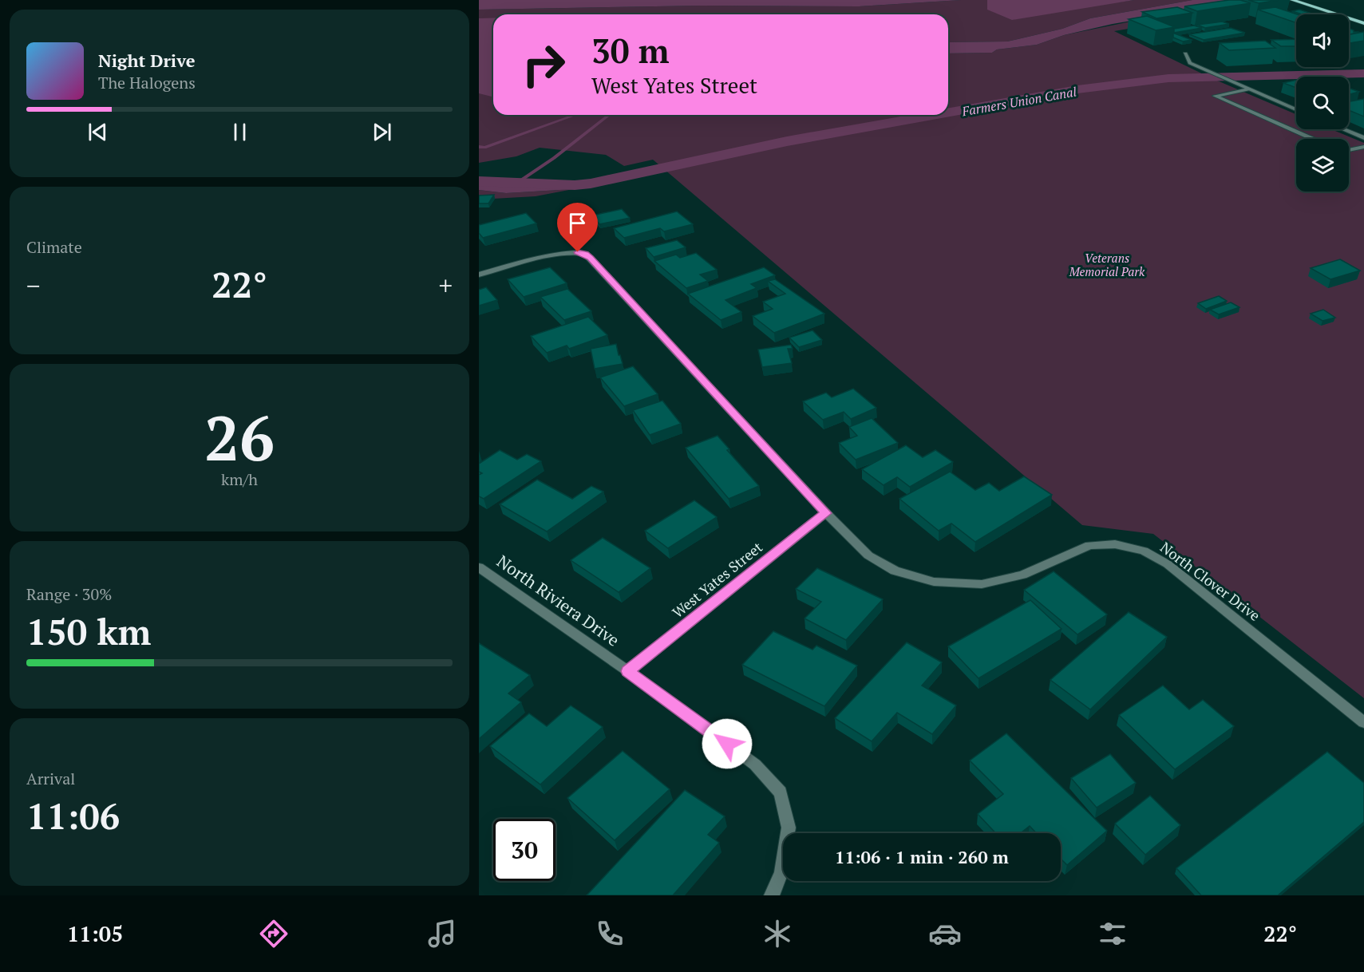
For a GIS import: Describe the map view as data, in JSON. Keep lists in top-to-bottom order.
{
  "streets": {
    "street": ["West Yates Street", "North Clover Drive", "North Riviera Drive"]
  },
  "crossings": [
    ["West Yates Street", "North Clover Drive"],
    ["West Yates Street", "North Riviera Drive"]
  ],
  "water": ["Farmers Union Canal"],
  "parks": ["Veterans Memorial Park"],
  "page": {
    "turn": ["30 m", "West Yates Street"],
    "song": ["Night Drive", "The Halogens"],
    "tile": [
      "Climate",
      ["26", "km/h"],
      ["Range · 30%", "150 km"],
      ["Arrival", "11:06"]
    ],
    "heat": ["−", "22°", "+"],
    "limit": "30",
    "trip": "11:06 · 1 min · 260 m",
    "tabs": ["11:05", "22°"]
  }
}
